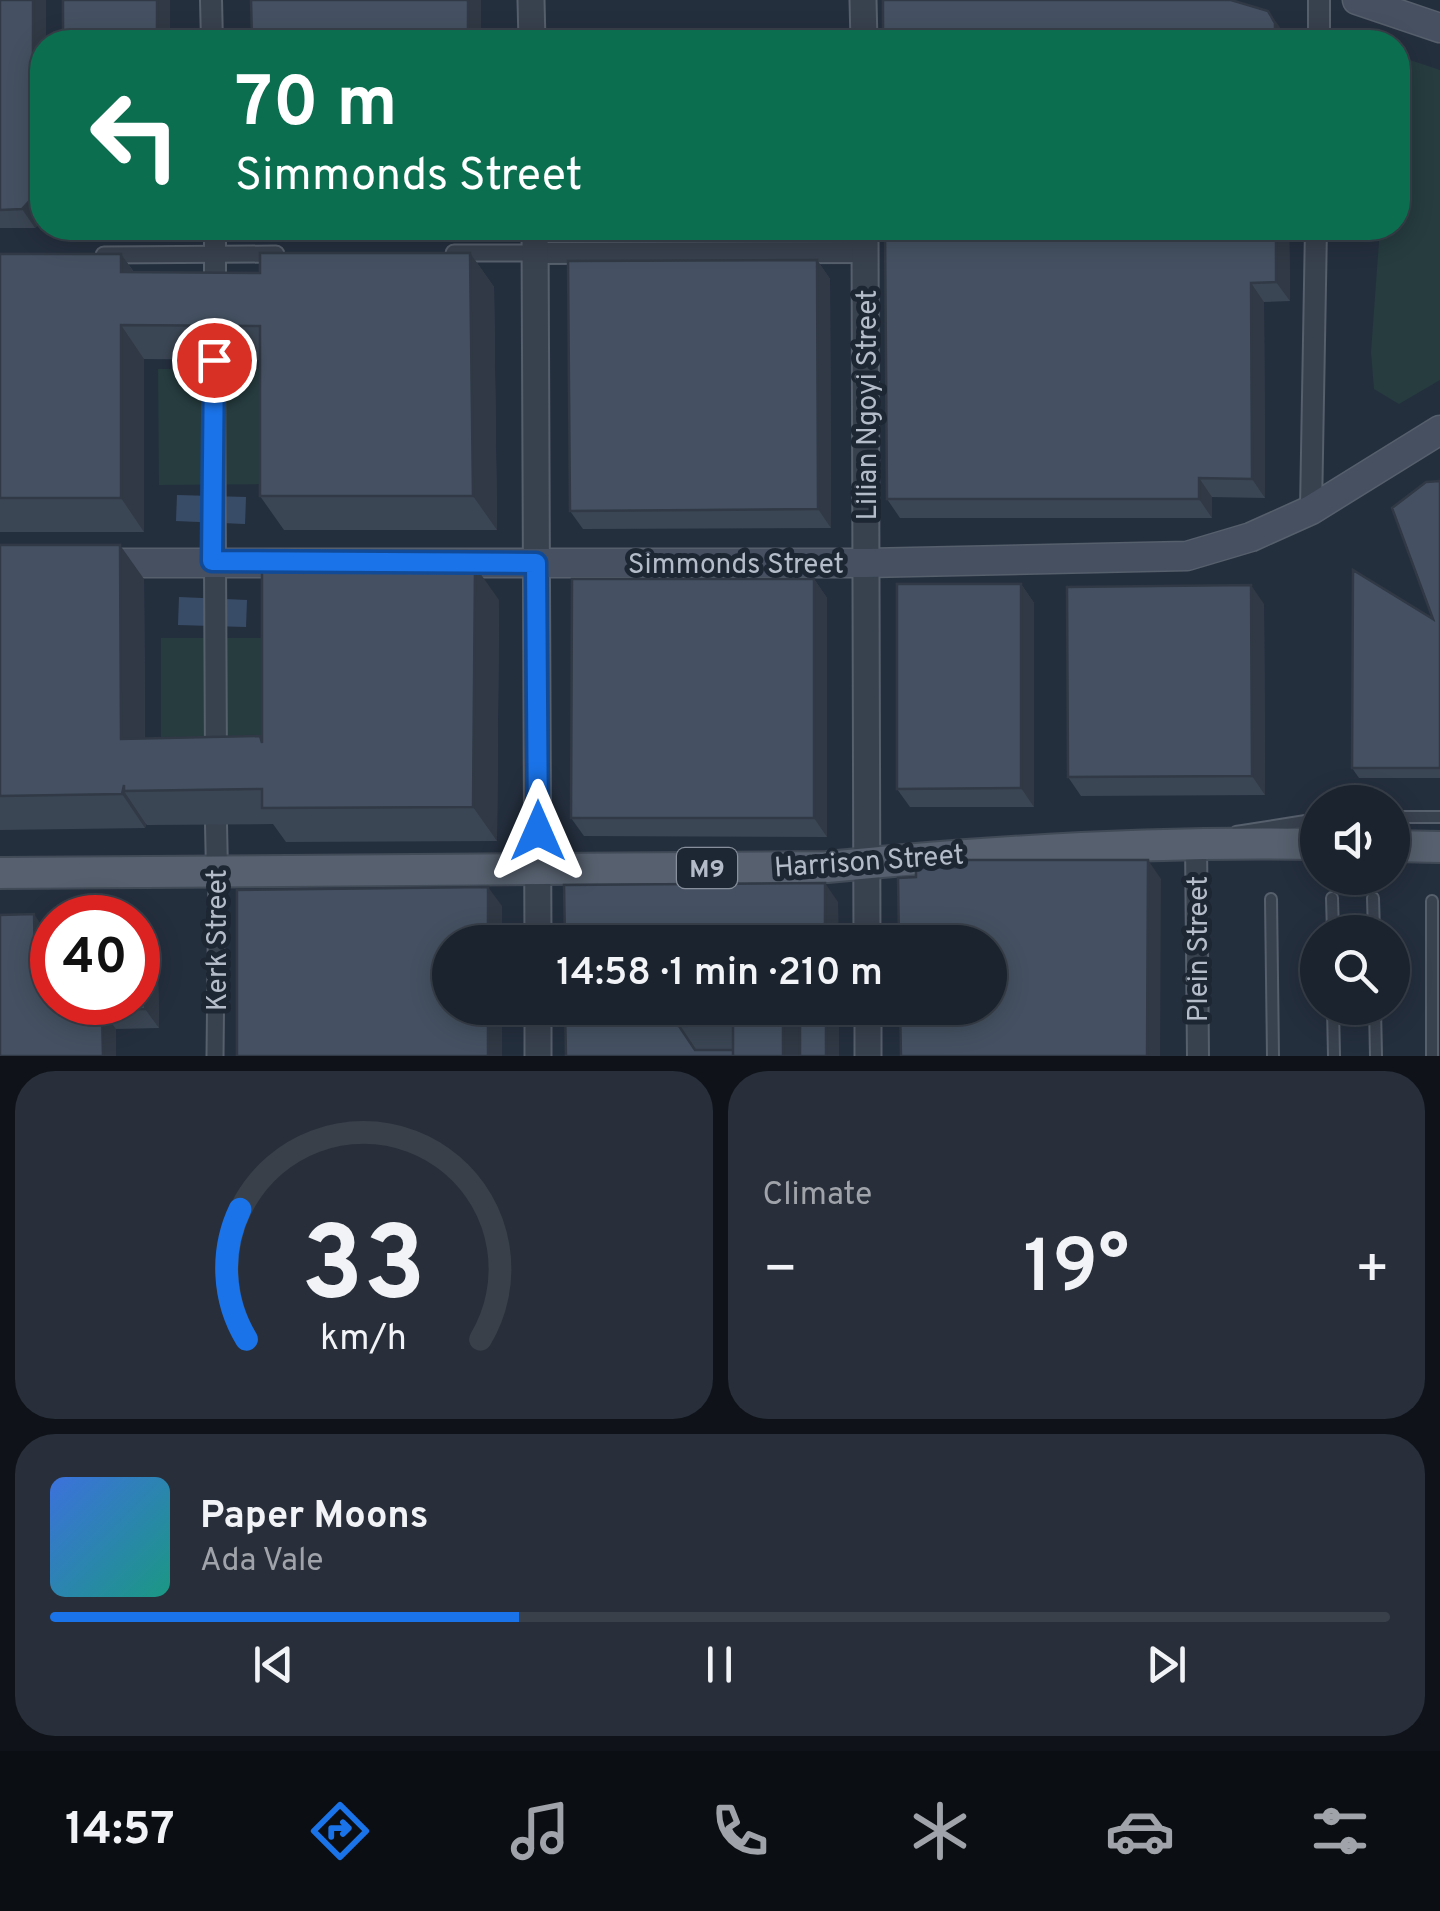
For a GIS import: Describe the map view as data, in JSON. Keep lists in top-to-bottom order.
{
  "streets": {
    "main road": ["Simmonds Street", "Harrison Street", "M9"],
    "street": ["Lilian Ngoyi Street", "Kerk Street", "Plein Street"]
  },
  "crossings": [
    ["Lilian Ngoyi Street", "Simmonds Street"],
    ["Lilian Ngoyi Street", "Harrison Street"],
    ["Harrison Street", "Kerk Street"],
    ["Harrison Street", "Plein Street"]
  ],
  "page": {
    "turn": ["70 m", "Simmonds Street"],
    "limit": "40",
    "trip": "14:58 · 1 min · 210 m",
    "tile": "Climate",
    "heat": ["−", "19°", "+"],
    "song": ["Paper Moons", "Ada Vale"],
    "tabs": "14:57",
    "gauge": ["33", "km/h"]
  }
}
